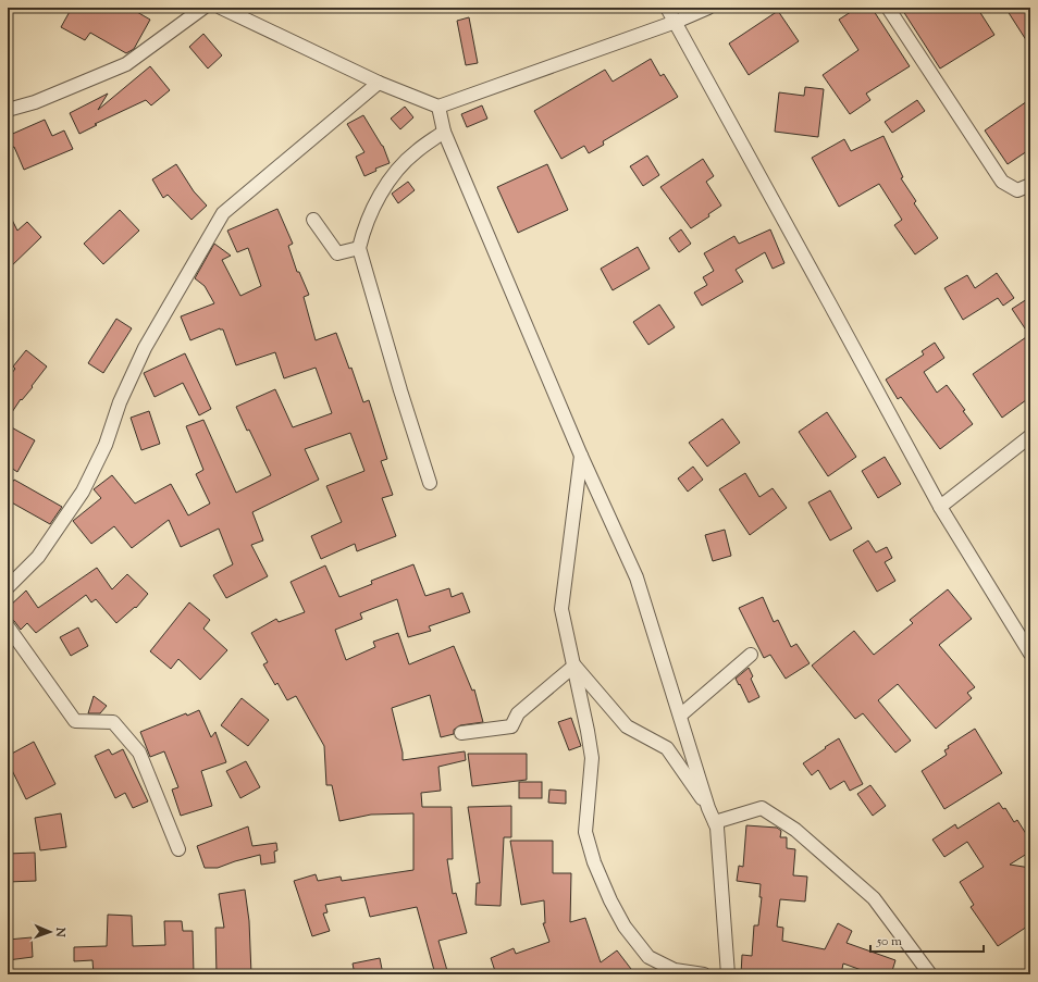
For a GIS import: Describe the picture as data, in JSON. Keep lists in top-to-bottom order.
{
  "scale_bar": "50 m",
  "north": "right"
}
